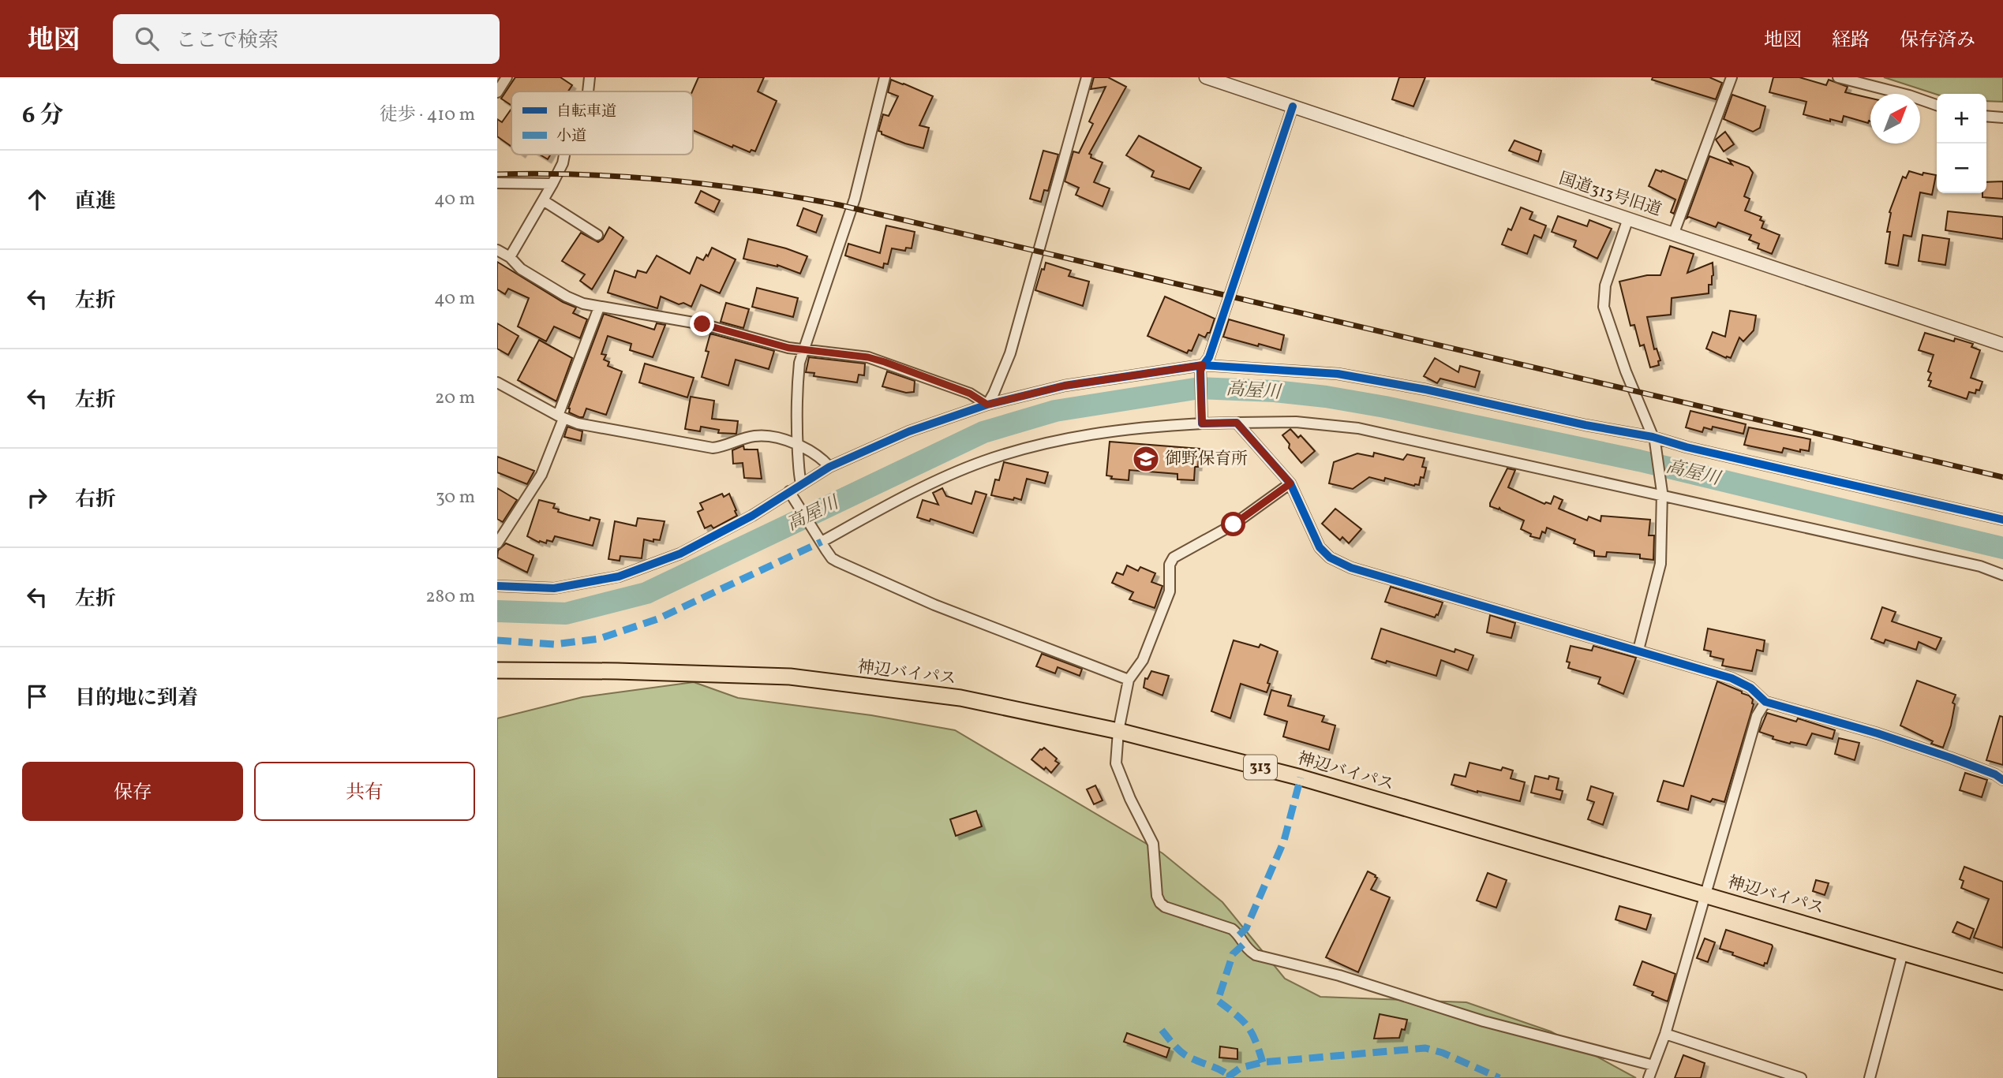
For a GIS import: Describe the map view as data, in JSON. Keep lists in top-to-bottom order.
{
  "streets": {
    "highway": ["神辺バイパス", "313"],
    "street": ["国道313号旧道"]
  },
  "water": ["高屋川"],
  "places": {
    "school or university": ["御野保育所"]
  },
  "legend": ["自転車道", "小道"],
  "north": "top right",
  "page": {
    "header": "地図",
    "search": "ここで検索",
    "nav": ["地図", "経路", "保存済み"],
    "heading": ["6 分", "徒歩 · 410 m"],
    "map_buttons": ["+", "−"],
    "list": [
      ["直進", "40 m"],
      ["左折", "40 m"],
      ["左折", "20 m"],
      ["右折", "30 m"],
      ["左折", "280 m"],
      "目的地に到着"
    ],
    "buttons": ["保存", "共有"]
  }
}
